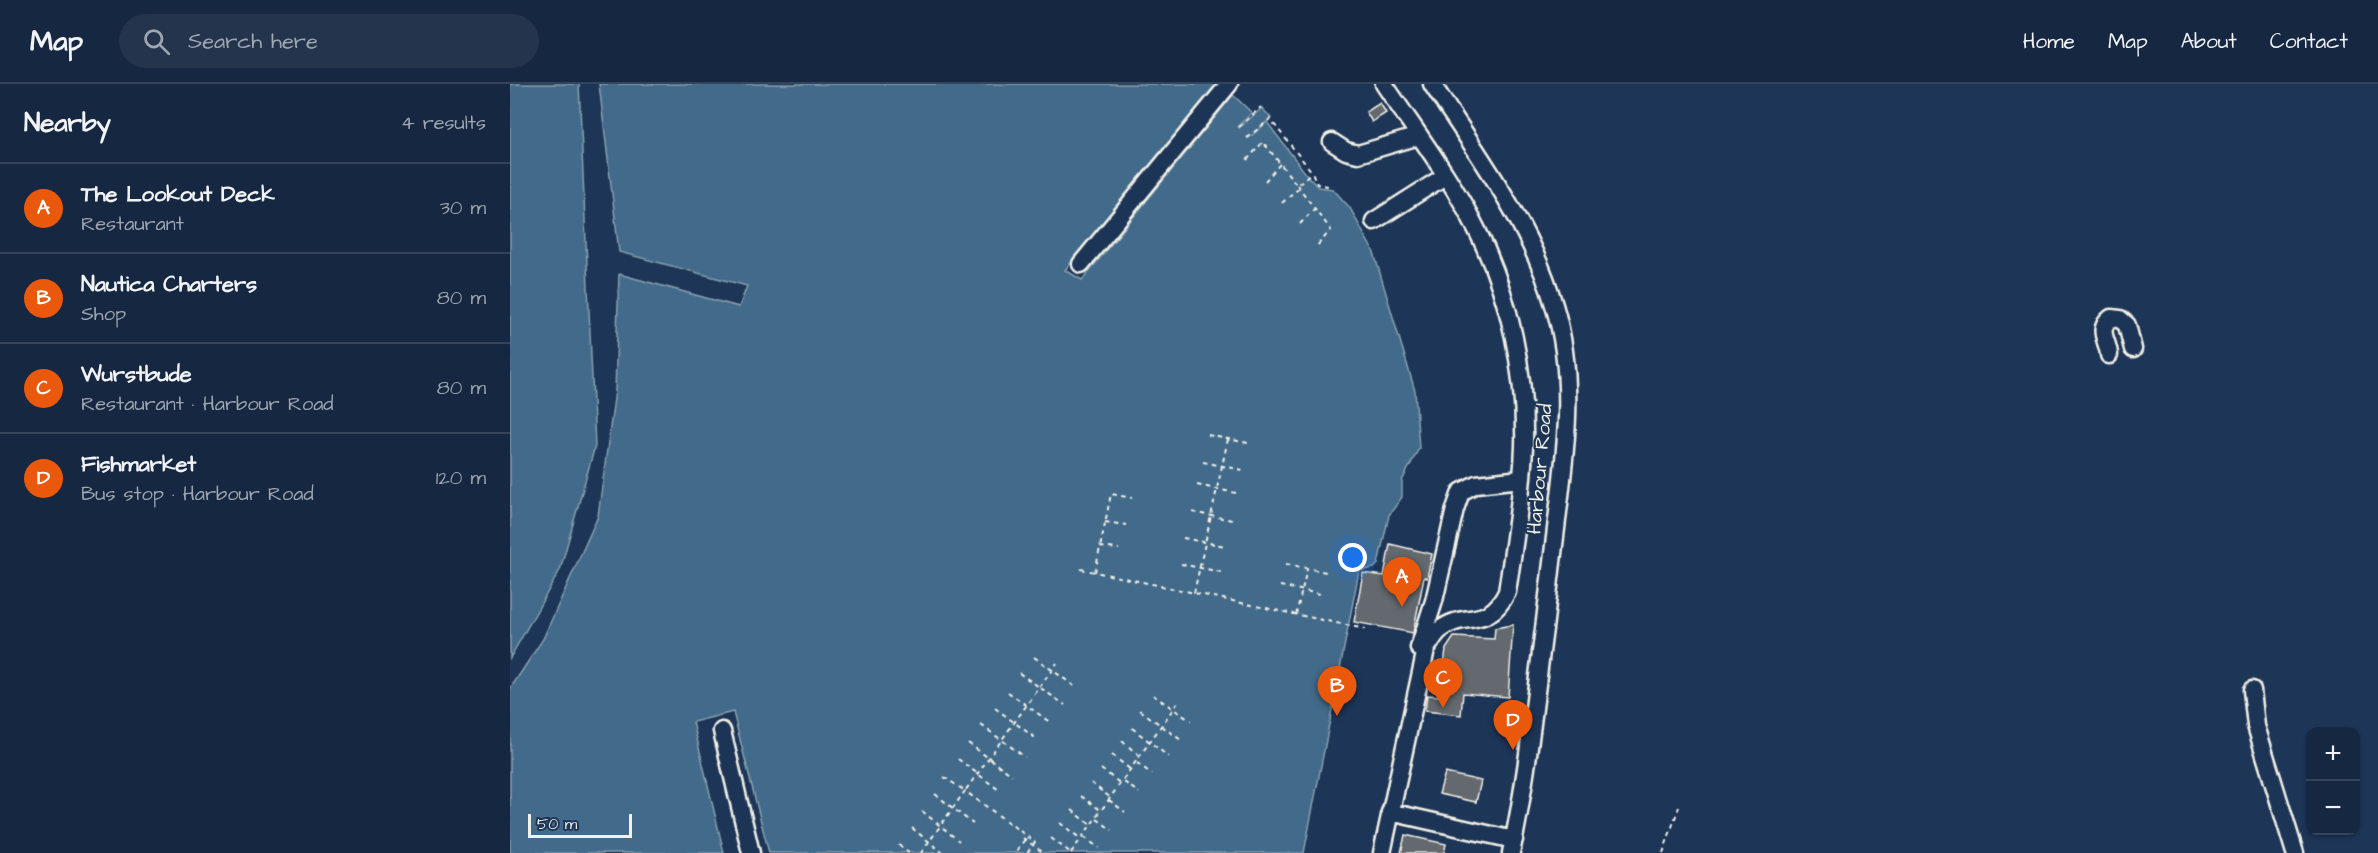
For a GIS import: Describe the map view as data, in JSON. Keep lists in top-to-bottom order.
{
  "streets": {
    "street": ["Harbour Road"]
  },
  "scale_bar": "50 m",
  "page": {
    "header": "Map",
    "search": "Search here",
    "nav": [
      "Home",
      "Map",
      "About",
      "Contact"
    ],
    "heading": ["Nearby", "4 results"],
    "list": [
      {
        "mark": "A",
        "name": "The Lookout Deck",
        "note": "Restaurant",
        "value": "30 m"
      },
      {
        "mark": "B",
        "name": "Nautica Charters",
        "note": "Shop",
        "value": "80 m"
      },
      {
        "mark": "C",
        "name": "Wurstbude",
        "note": "Restaurant · Harbour Road",
        "value": "80 m"
      },
      {
        "mark": "D",
        "name": "Fishmarket",
        "note": "Bus stop · Harbour Road",
        "value": "120 m"
      }
    ],
    "pins": [
      "A",
      "C",
      "B",
      "D"
    ],
    "map_buttons": ["+", "−"],
    "scale": "50 m"
  }
}
